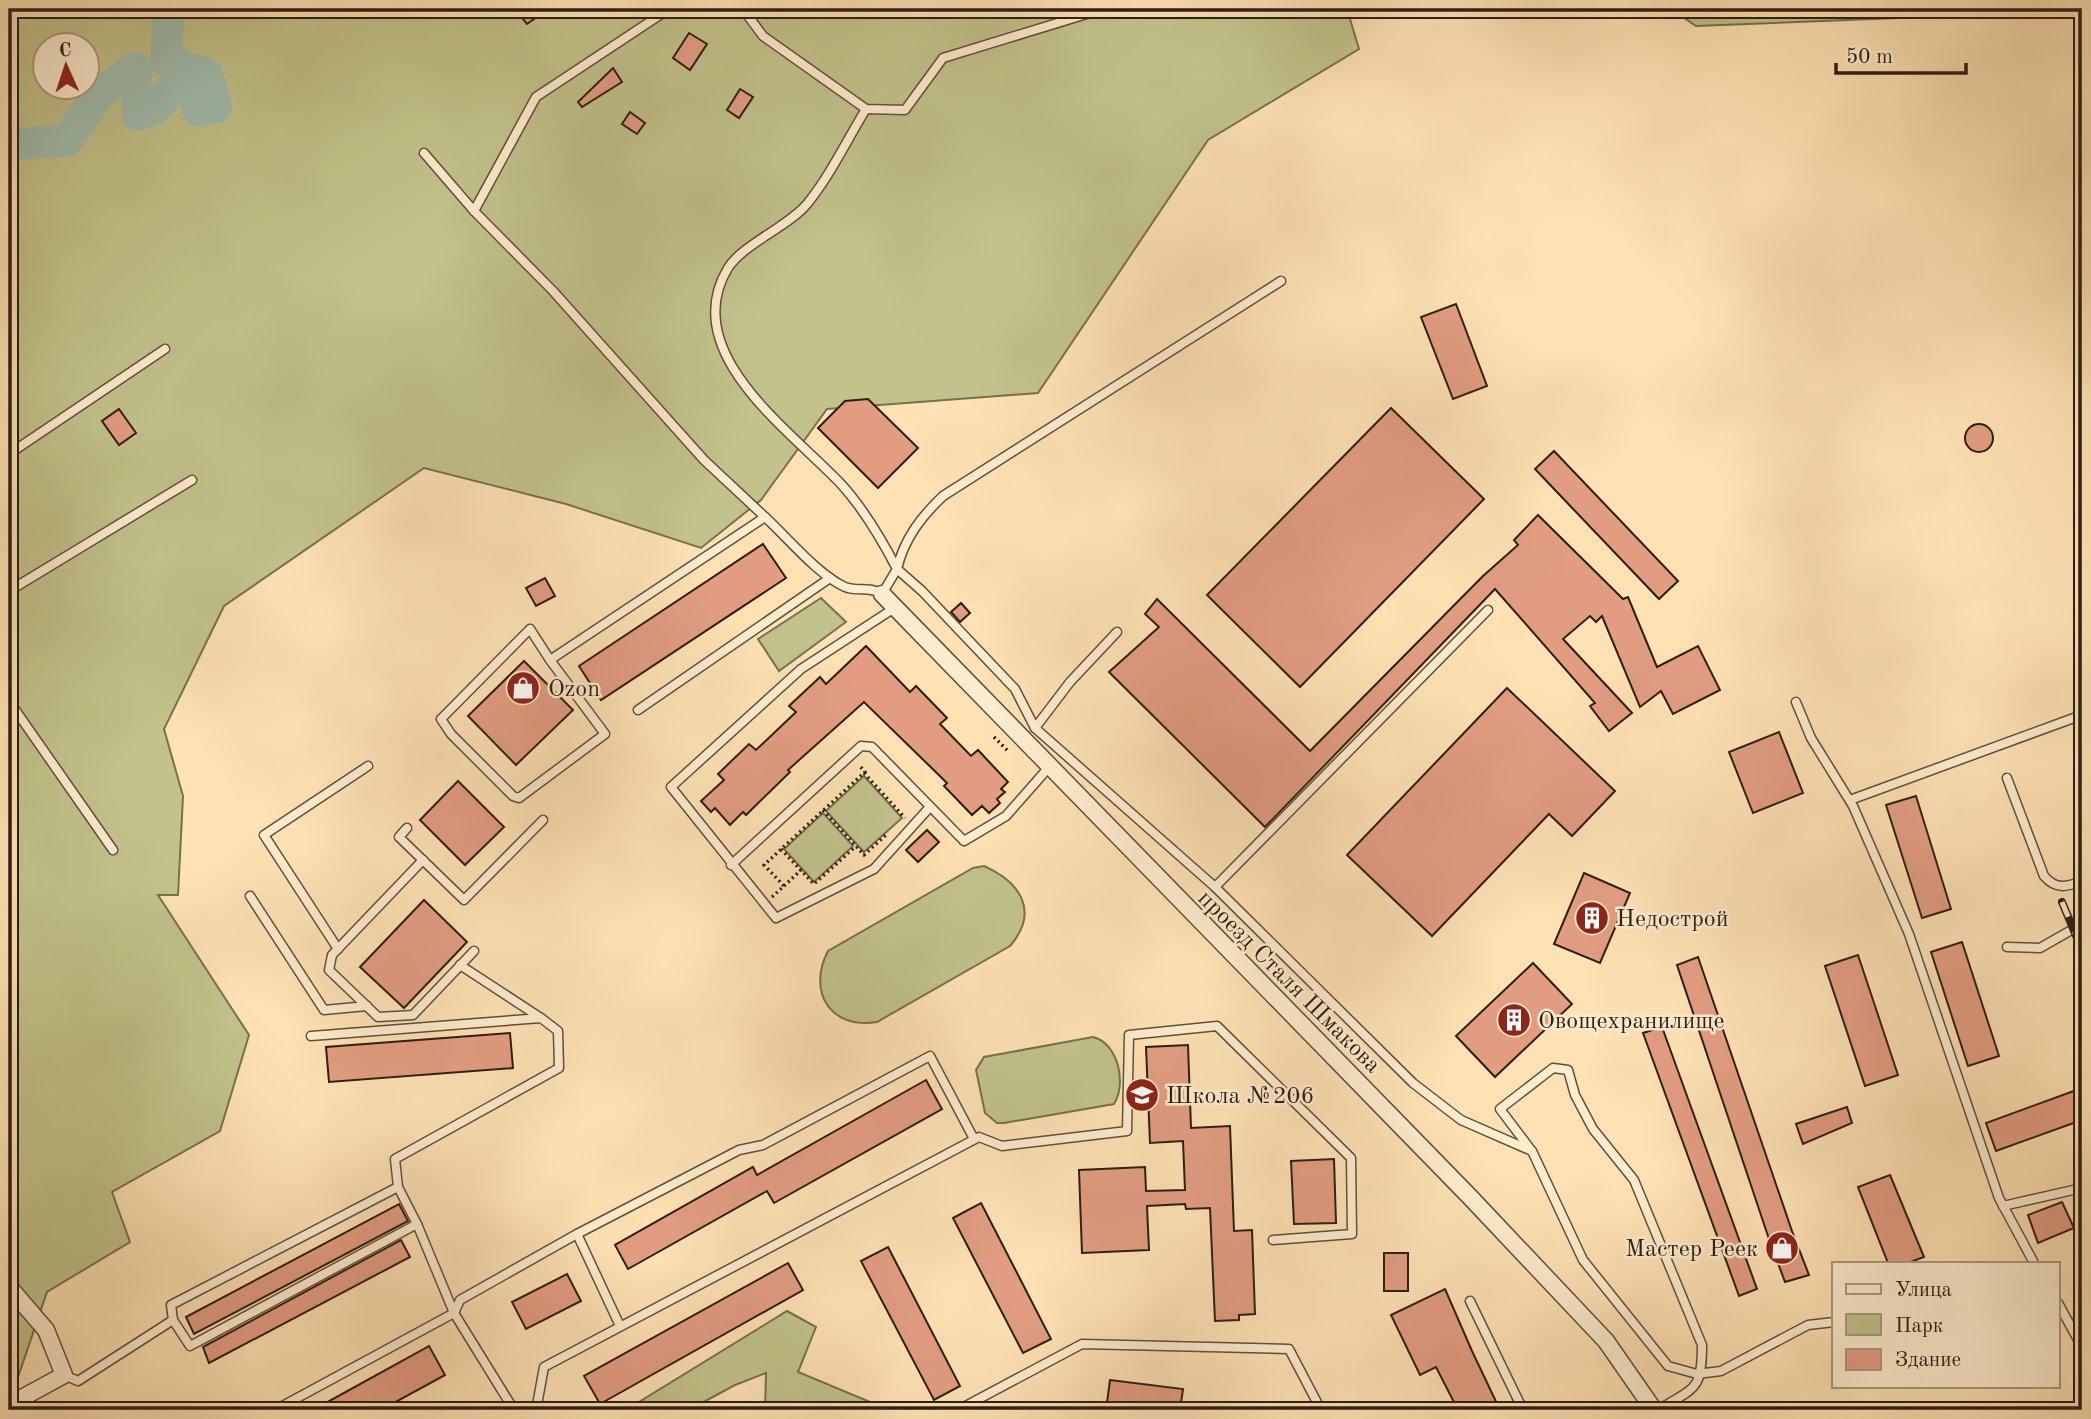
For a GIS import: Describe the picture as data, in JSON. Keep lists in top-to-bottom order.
{
  "streets": {
    "street": ["проезд Сталя Шмакова"]
  },
  "places": {
    "shop": ["Ozon", "Мастер Реек"],
    "building": ["Недострой", "Овощехранилище"],
    "school or university": ["Школа №206"]
  },
  "legend": ["Улица", "Парк", "Здание"],
  "scale_bar": "50 m",
  "north": "top"
}
